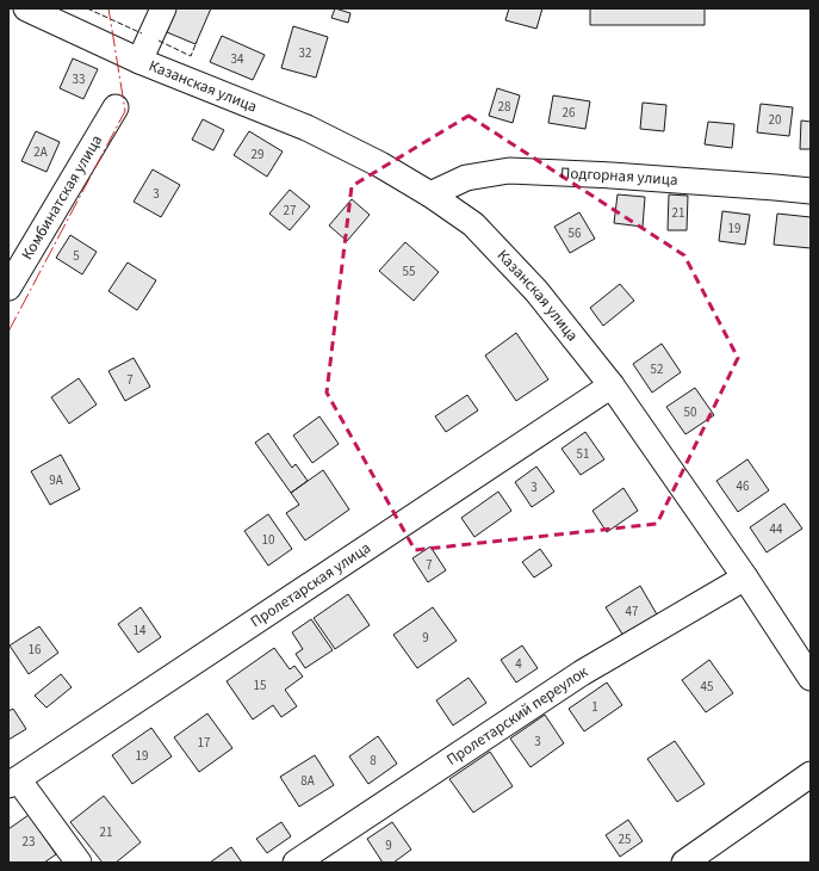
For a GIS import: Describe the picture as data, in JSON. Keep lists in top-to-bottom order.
{
  "streets": {
    "street": [
      "Казанская улица",
      "Подгорная улица",
      "Комбинатская улица",
      "Пролетарская улица",
      "Пролетарский переулок"
    ]
  },
  "crossings": [
    ["Казанская улица", "Подгорная улица"],
    ["Казанская улица", "Пролетарская улица"],
    ["Казанская улица", "Пролетарский переулок"]
  ],
  "house_numbers": [
    "32",
    "34",
    "33",
    "28",
    "26",
    "20",
    "2А",
    "29",
    "3",
    "27",
    "21",
    "19",
    "56",
    "5",
    "55",
    "52",
    "7",
    "50",
    "51",
    "9А",
    "46",
    "3",
    "44",
    "10",
    "7",
    "47",
    "14",
    "9",
    "16",
    "4",
    "15",
    "45",
    "1",
    "3",
    "17",
    "19",
    "8",
    "8А",
    "21",
    "25",
    "23",
    "9"
  ]
}
